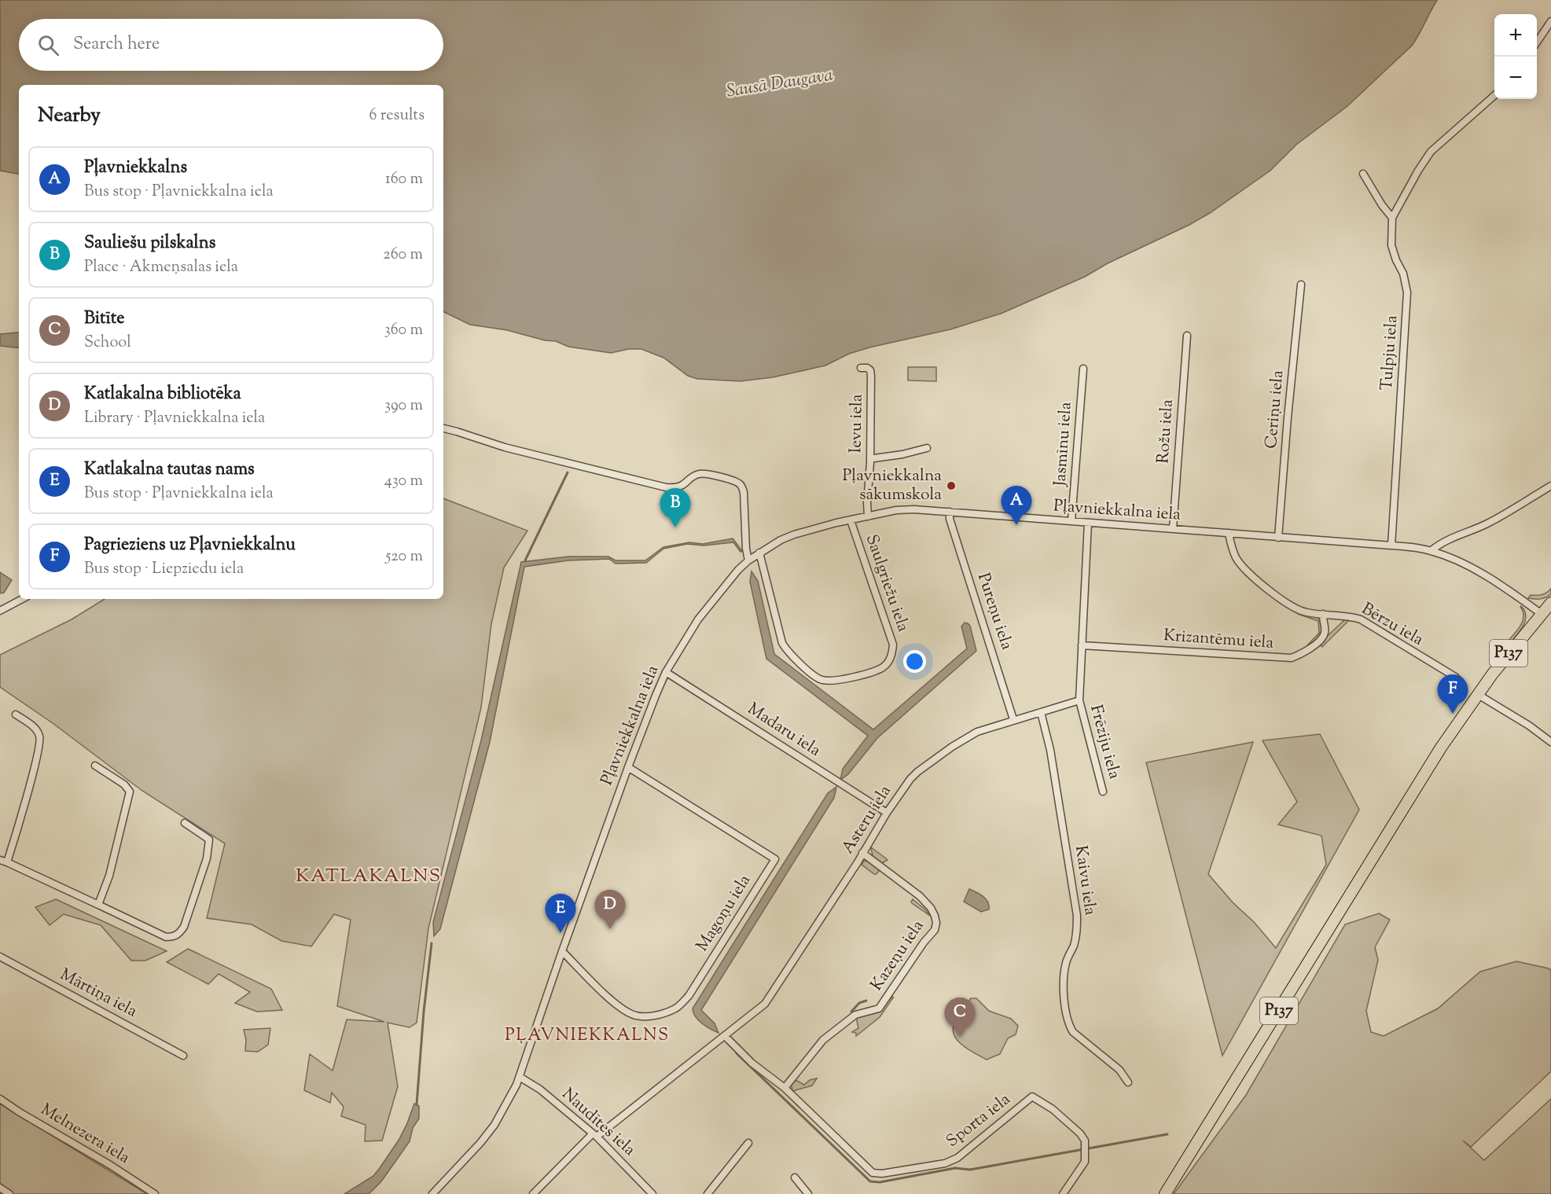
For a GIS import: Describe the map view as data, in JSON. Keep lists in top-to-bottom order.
{
  "streets": {
    "main road": ["P137"],
    "street": [
      "Tulpju iela",
      "Ceriņu iela",
      "Ievu iela",
      "Rožu iela",
      "Jasmīnu iela",
      "Pļavniekkalna iela",
      "Saulgriežu iela",
      "Pureņu iela",
      "Bērzu iela",
      "Krizantēmu iela",
      "Madaru iela",
      "Frēziju iela",
      "Asteru iela",
      "Kaivu iela",
      "Magoņu iela",
      "Kazeņu iela",
      "Mārtiņa iela",
      "Sporta iela",
      "Naudītes iela",
      "Melnezera iela"
    ]
  },
  "crossings": [
    ["Tulpju iela", "Pļavniekkalna iela"],
    ["Ceriņu iela", "Pļavniekkalna iela"],
    ["Ievu iela", "Pļavniekkalna iela"],
    ["Rožu iela", "Pļavniekkalna iela"],
    ["Jasmīnu iela", "Pļavniekkalna iela"],
    ["Pļavniekkalna iela", "Saulgriežu iela"],
    ["Pļavniekkalna iela", "Pureņu iela"],
    ["Pļavniekkalna iela", "Bērzu iela"],
    ["Pļavniekkalna iela", "P137"],
    ["Pļavniekkalna iela", "Madaru iela"],
    ["Pļavniekkalna iela", "Magoņu iela"],
    ["Pļavniekkalna iela", "Naudītes iela"],
    ["Pureņu iela", "Asteru iela"],
    ["Bērzu iela", "Krizantēmu iela"],
    ["Madaru iela", "Asteru iela"],
    ["Frēziju iela", "Asteru iela"],
    ["Asteru iela", "Kaivu iela"],
    ["Asteru iela", "Kazeņu iela"],
    ["Asteru iela", "Sporta iela"],
    ["Asteru iela", "Naudītes iela"],
    ["Kazeņu iela", "Sporta iela"]
  ],
  "districts": ["KATLAKALNS", "PĻAVNIEKKALNS"],
  "water": ["Sausā Daugava"],
  "places": ["Pļavniekkalna sākumskola"],
  "page": {
    "map_buttons": ["+", "−"],
    "search": "Search here",
    "heading": ["Nearby", "6 results"],
    "list": [
      {
        "mark": "A",
        "name": "Pļavniekkalns",
        "note": "Bus stop · Pļavniekkalna iela",
        "value": "160 m"
      },
      {
        "mark": "B",
        "name": "Sauliešu pilskalns",
        "note": "Place · Akmeņsalas iela",
        "value": "260 m"
      },
      {
        "mark": "C",
        "name": "Bitīte",
        "note": "School",
        "value": "360 m"
      },
      {
        "mark": "D",
        "name": "Katlakalna bibliotēka",
        "note": "Library · Pļavniekkalna iela",
        "value": "390 m"
      },
      {
        "mark": "E",
        "name": "Katlakalna tautas nams",
        "note": "Bus stop · Pļavniekkalna iela",
        "value": "430 m"
      },
      {
        "mark": "F",
        "name": "Pagrieziens uz Pļavniekkalnu",
        "note": "Bus stop · Liepziedu iela",
        "value": "520 m"
      }
    ],
    "pins": [
      "A",
      "B",
      "F",
      "D",
      "E",
      "C"
    ]
  }
}
